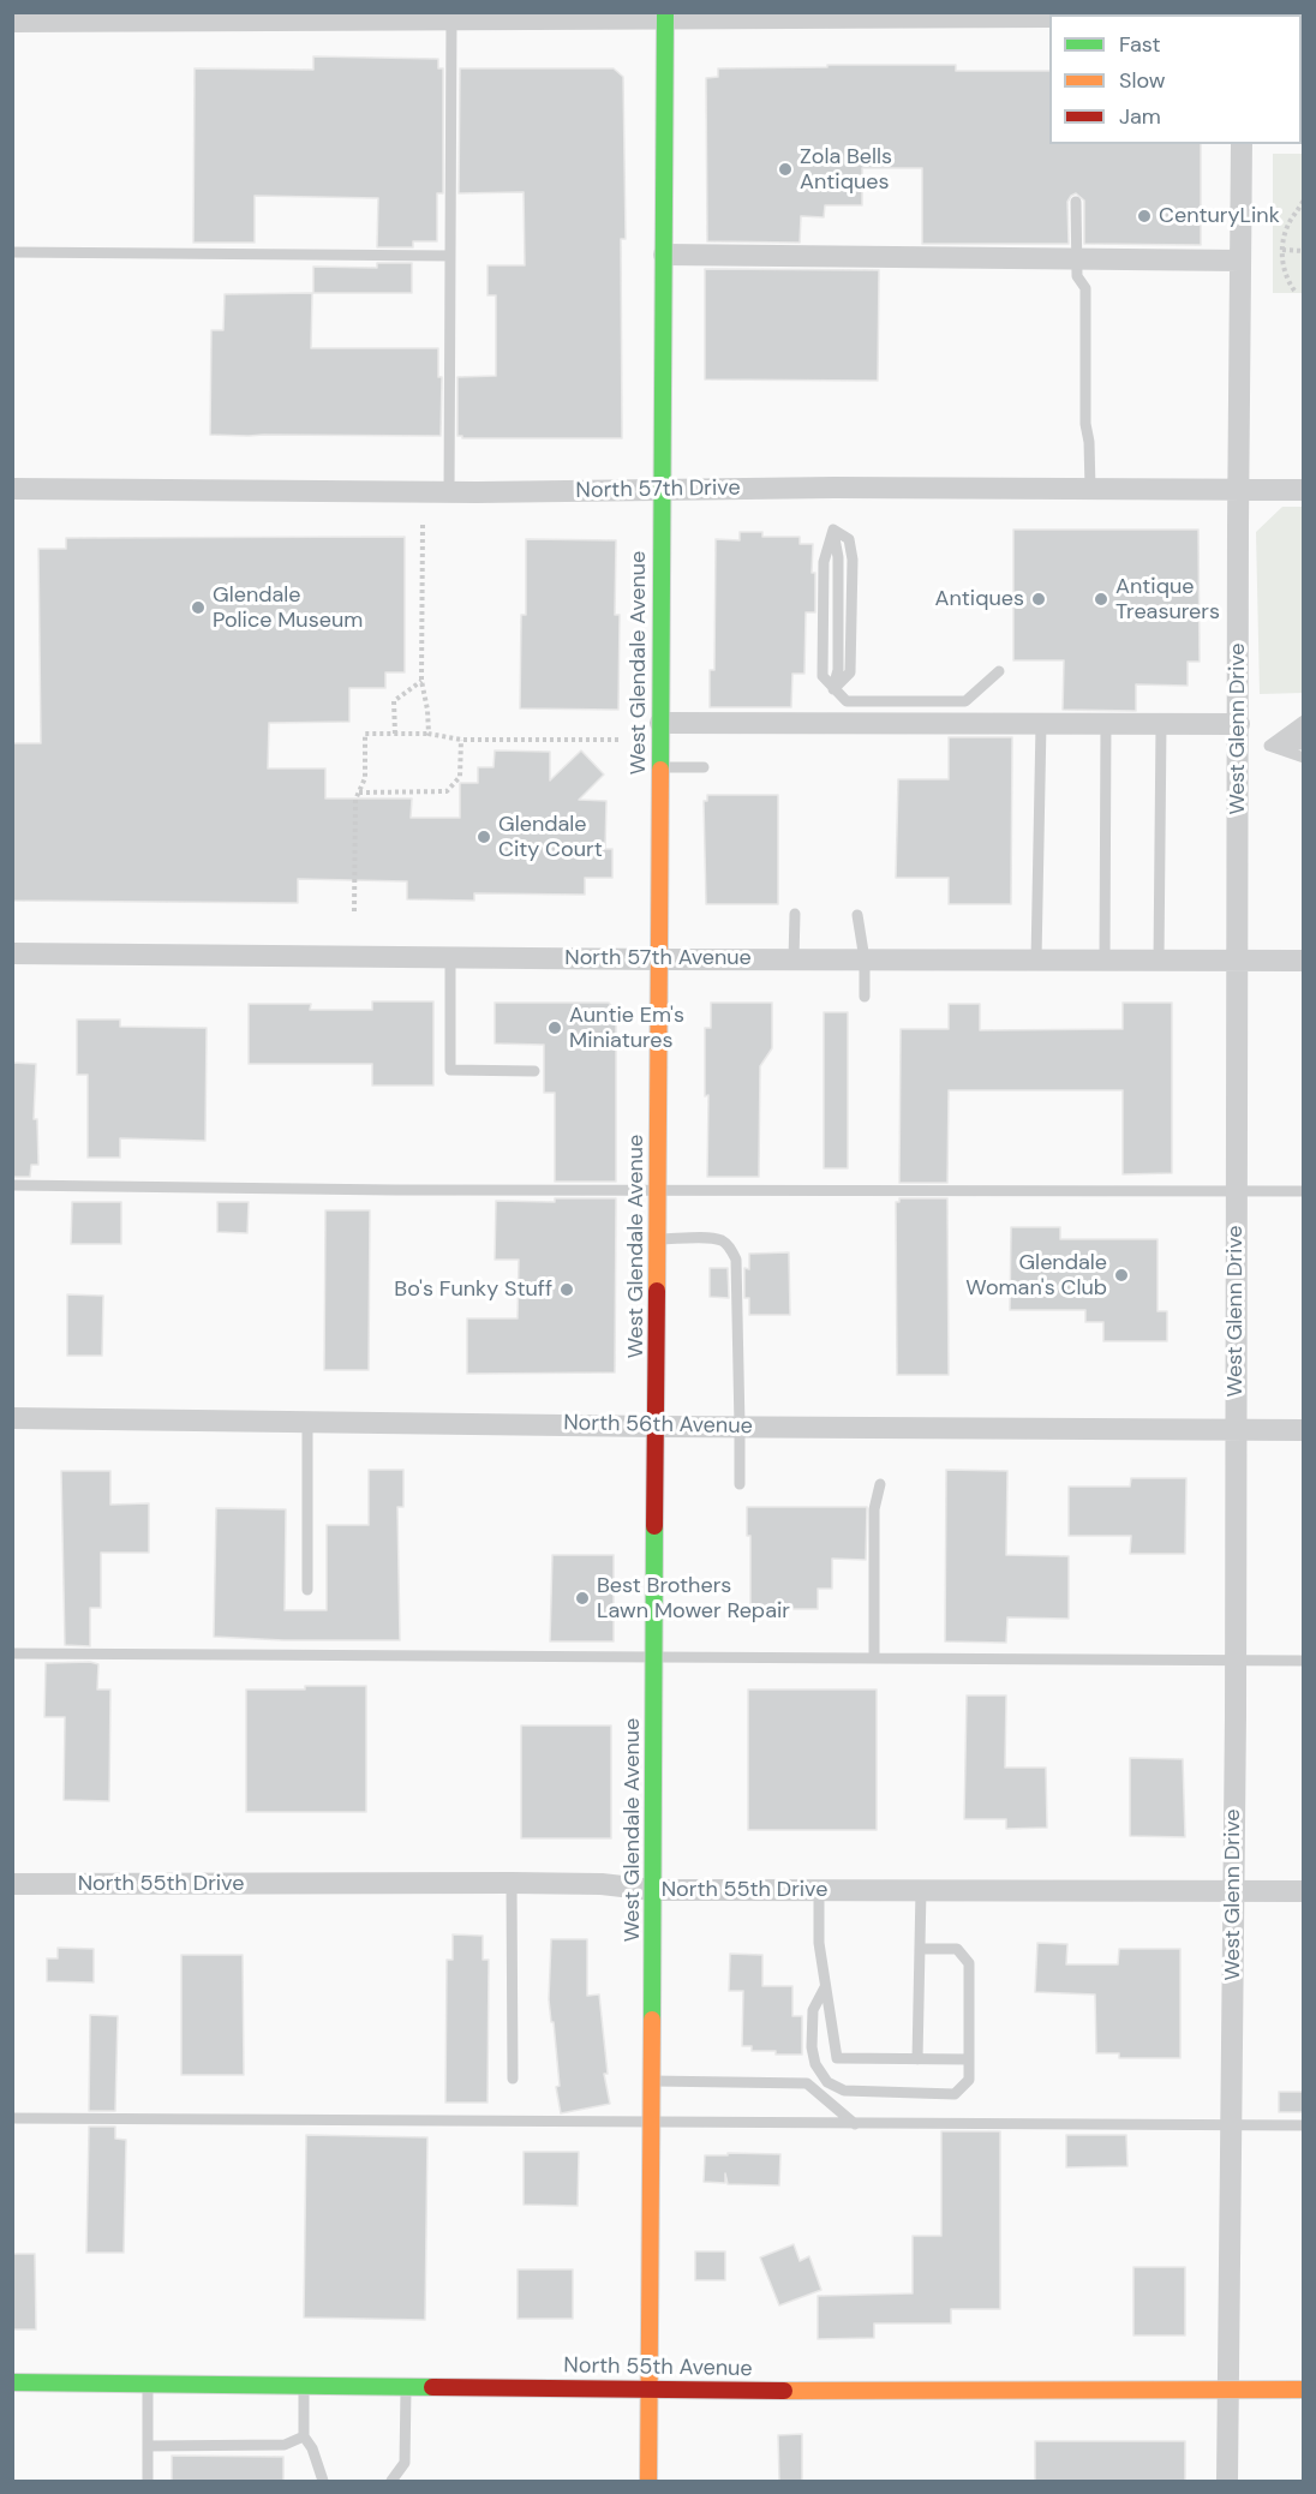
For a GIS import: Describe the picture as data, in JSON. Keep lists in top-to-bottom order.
{
  "streets": {
    "main road": ["West Glendale Avenue", "North 55th Avenue"],
    "street": [
      "North 57th Drive",
      "West Glenn Drive",
      "North 57th Avenue",
      "North 56th Avenue",
      "North 55th Drive"
    ]
  },
  "crossings": [
    ["North 57th Drive", "West Glendale Avenue"],
    ["North 57th Drive", "West Glenn Drive"],
    ["West Glendale Avenue", "North 57th Avenue"],
    ["West Glendale Avenue", "North 56th Avenue"],
    ["West Glendale Avenue", "North 55th Drive"],
    ["West Glendale Avenue", "North 55th Avenue"],
    ["West Glenn Drive", "North 57th Avenue"],
    ["West Glenn Drive", "North 56th Avenue"],
    ["West Glenn Drive", "North 55th Drive"],
    ["West Glenn Drive", "North 55th Avenue"]
  ],
  "places": [
    "Zola Bells Antiques",
    "CenturyLink",
    "Antiques",
    "Antique Treasurers",
    "Glendale Police Museum",
    "Glendale City Court",
    "Auntie Em's Miniatures",
    "Glendale Woman's Club",
    "Bo's Funky Stuff",
    "Best Brothers Lawn Mower Repair"
  ],
  "legend": ["Fast", "Slow", "Jam"]
}
